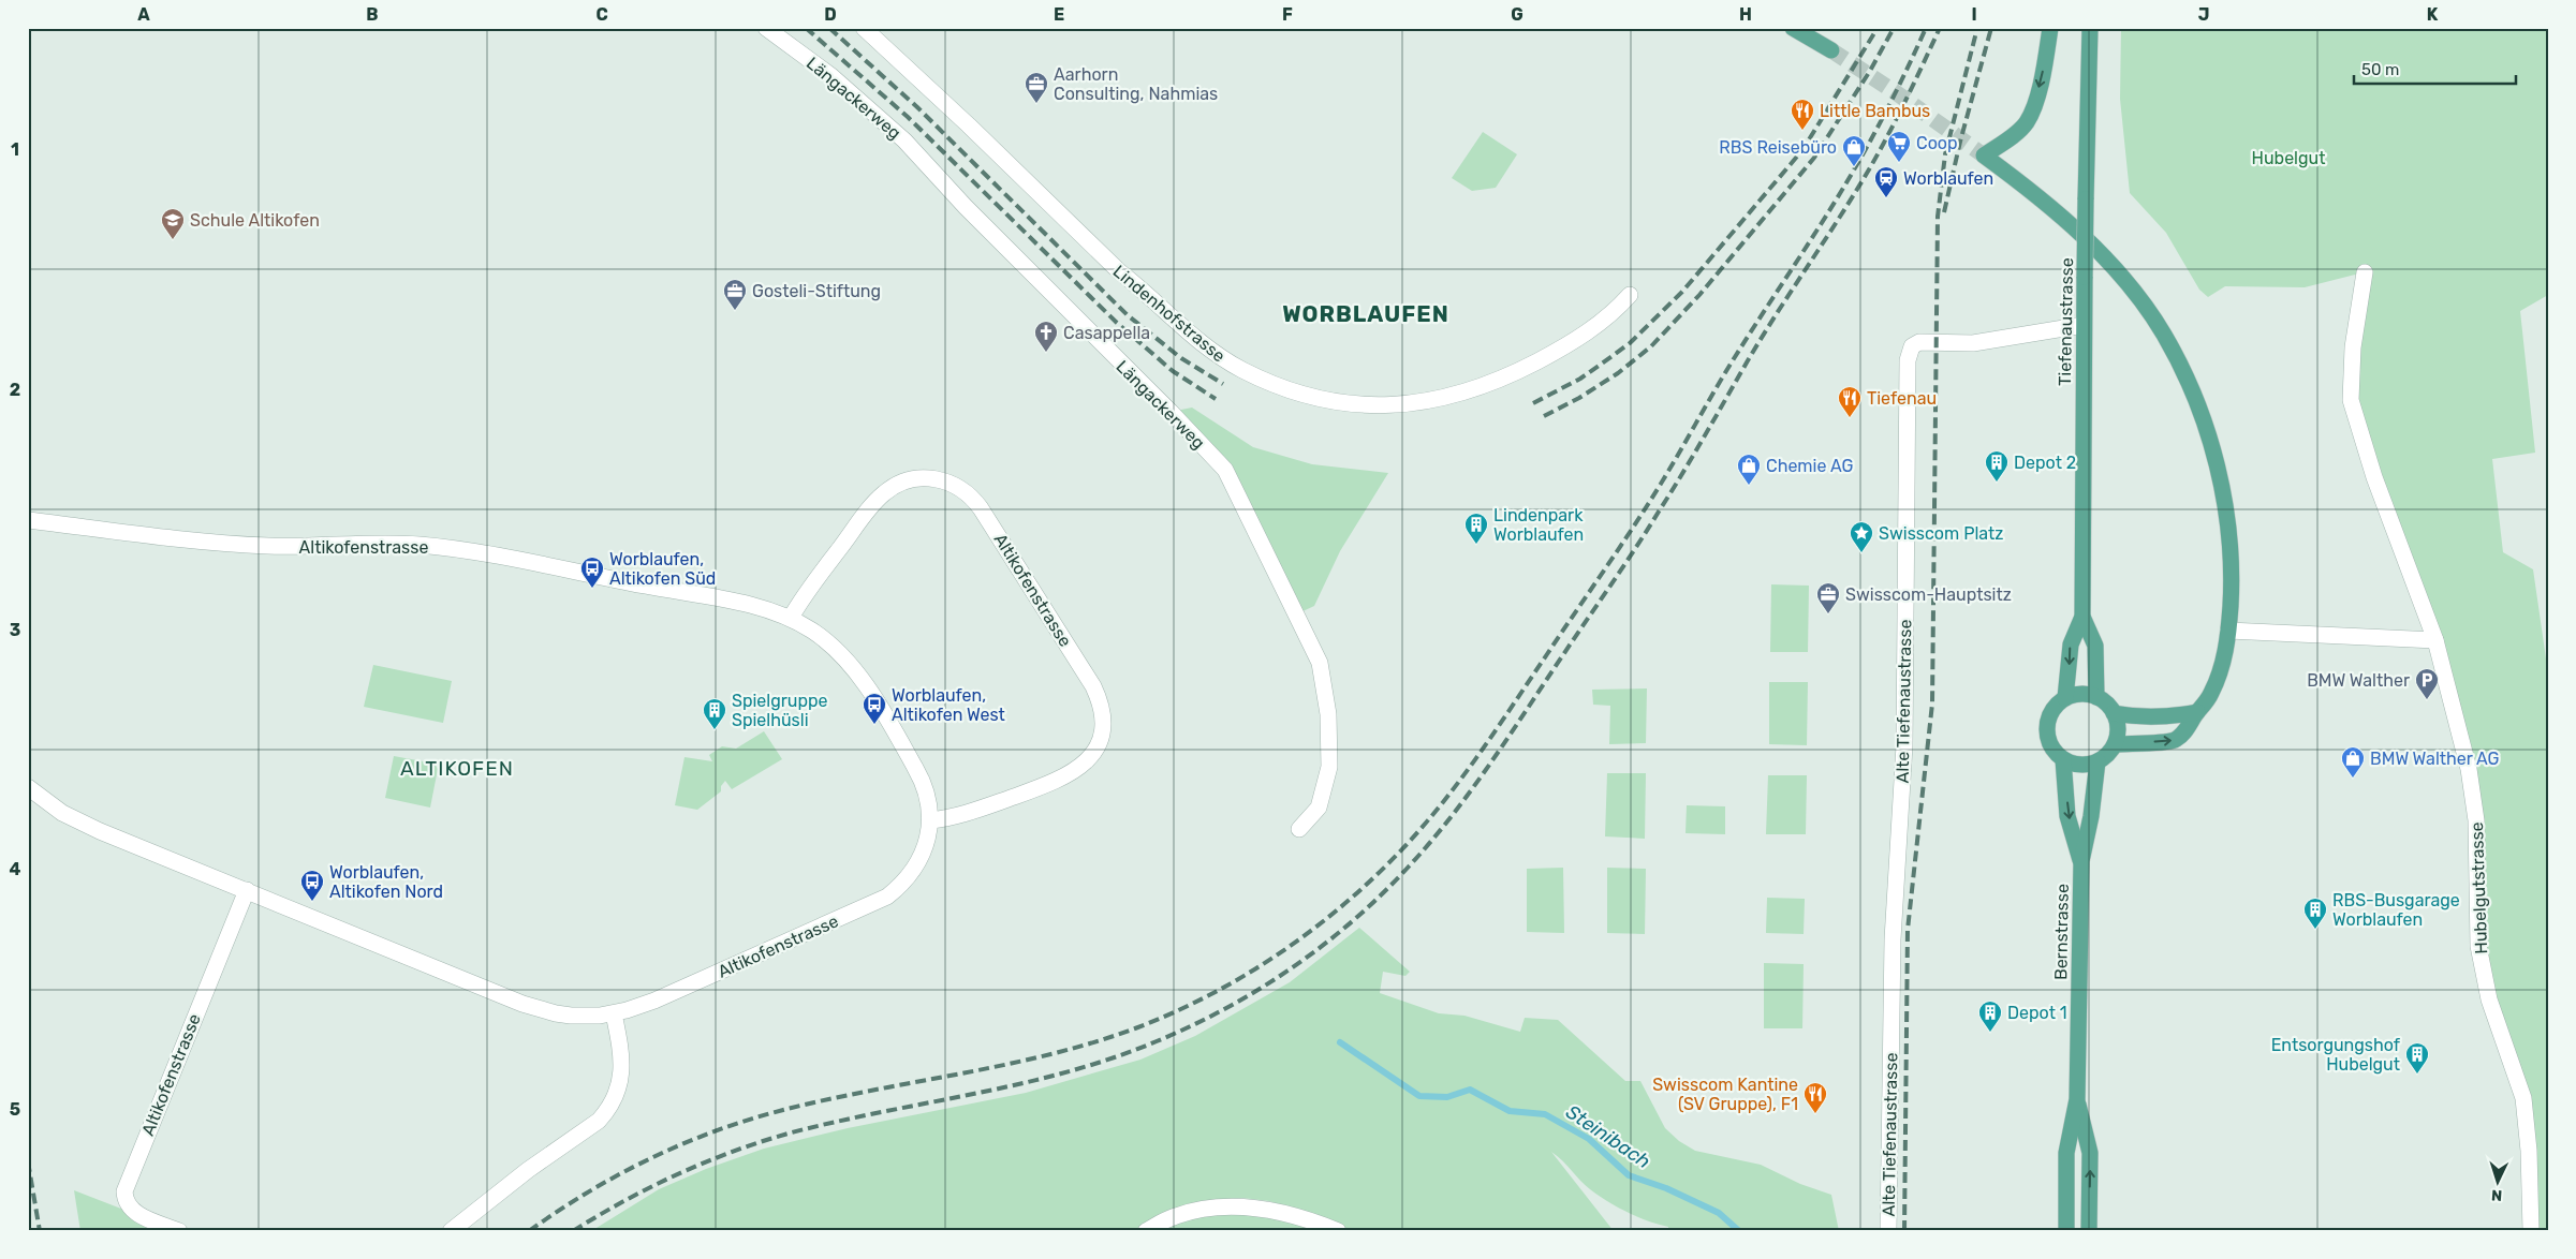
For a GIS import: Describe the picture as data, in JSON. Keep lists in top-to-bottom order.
{
  "streets": {
    "main road": ["Tiefenaustrasse", "Bernstrasse"],
    "street": [
      "Längackerweg",
      "Lindenhofstrasse",
      "Altikofenstrasse",
      "Alte Tiefenaustrasse",
      "Hubelgutstrasse"
    ]
  },
  "crossings": [
    ["Tiefenaustrasse", "Alte Tiefenaustrasse"],
    ["Tiefenaustrasse", "Bernstrasse"]
  ],
  "districts": ["WORBLAUFEN", "ALTIKOFEN"],
  "water": ["Steinibach"],
  "parks": ["Hubelgut"],
  "places": {
    "office": ["Aarhorn Consulting, Nahmias", "Gosteli-Stiftung", "Swisscom-Hauptsitz"],
    "restaurant": ["Little Bambus", "Tiefenau", "Swisscom Kantine (SV Gruppe), F1"],
    "supermarket": ["Coop"],
    "shop": ["RBS Reisebüro", "Chemie AG", "BMW Walther AG"],
    "station": ["Worblaufen"],
    "school or university": ["Schule Altikofen"],
    "church": ["Casappella"],
    "building": [
      "Depot 2",
      "Lindenpark Worblaufen",
      "Spielgruppe Spielhüsli",
      "RBS-Busgarage Worblaufen",
      "Depot 1",
      "Entsorgungshof Hubelgut"
    ],
    "place": ["Swisscom Platz"],
    "bus stop": ["Worblaufen, Altikofen Süd", "Worblaufen, Altikofen West", "Worblaufen, Altikofen Nord"],
    "parking": ["BMW Walther"]
  },
  "scale_bar": "50 m",
  "north": "bottom",
  "grid": {
    "columns": [
      "A",
      "B",
      "C",
      "D",
      "E",
      "F",
      "G",
      "H",
      "I",
      "J",
      "K"
    ],
    "rows": [
      "1",
      "2",
      "3",
      "4",
      "5"
    ]
  }
}
